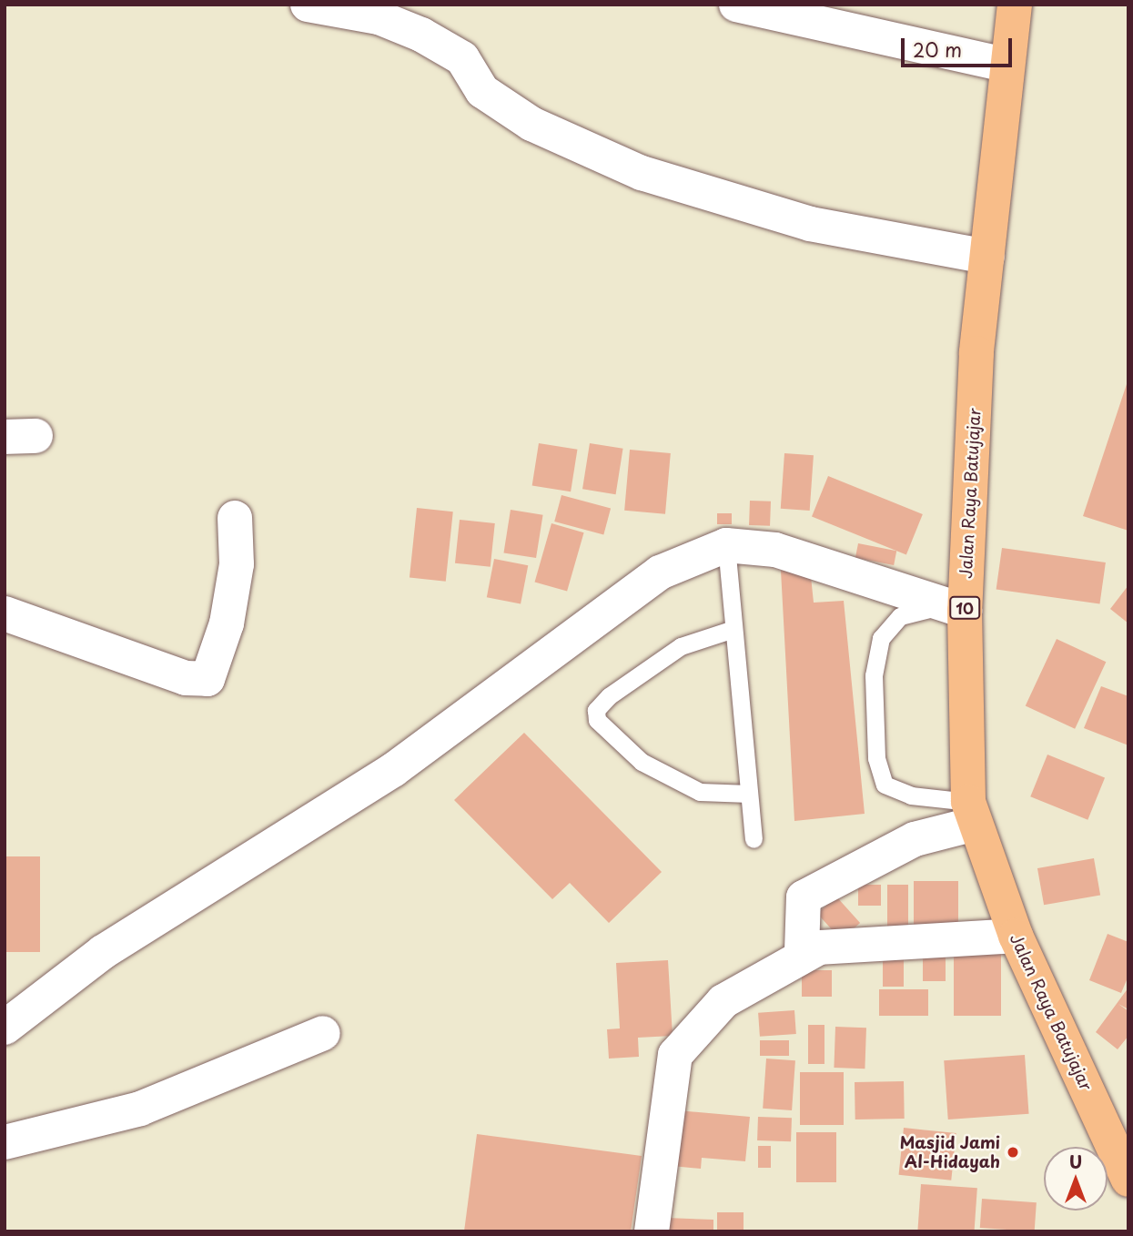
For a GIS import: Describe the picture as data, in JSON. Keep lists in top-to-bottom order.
{
  "streets": {
    "highway": ["Jalan Raya Batujajar", "10"]
  },
  "places": ["Masjid Jami Al-Hidayah"],
  "scale_bar": "20 m",
  "north": "top"
}
